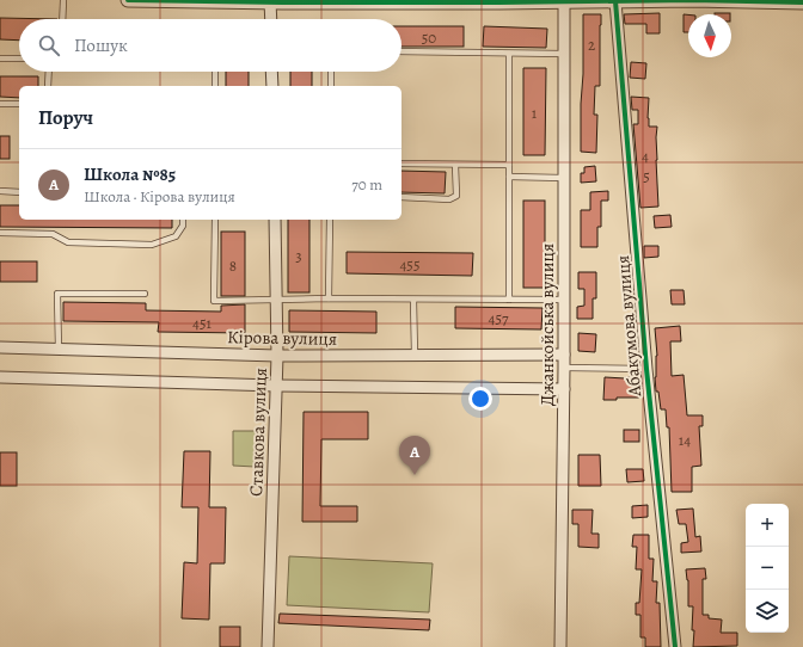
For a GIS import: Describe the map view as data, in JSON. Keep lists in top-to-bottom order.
{
  "streets": {
    "street": [
      "Джанкойська вулиця",
      "Абакумова вулиця",
      "Кірова вулиця",
      "Ставкова вулиця"
    ]
  },
  "crossings": [
    ["Джанкойська вулиця", "Кірова вулиця"],
    ["Кірова вулиця", "Ставкова вулиця"]
  ],
  "house_numbers": [
    "50",
    "2",
    "1",
    "4",
    "5",
    "3",
    "455",
    "8",
    "457",
    "451",
    "14"
  ],
  "north": "bottom",
  "page": {
    "search": "Пошук",
    "heading": "Поруч",
    "list": [
      {
        "mark": "A",
        "name": "Школа №85",
        "note": "Школа · Кірова вулиця",
        "value": "70 m"
      }
    ],
    "pins": "A",
    "map_buttons": ["+", "−"]
  }
}
